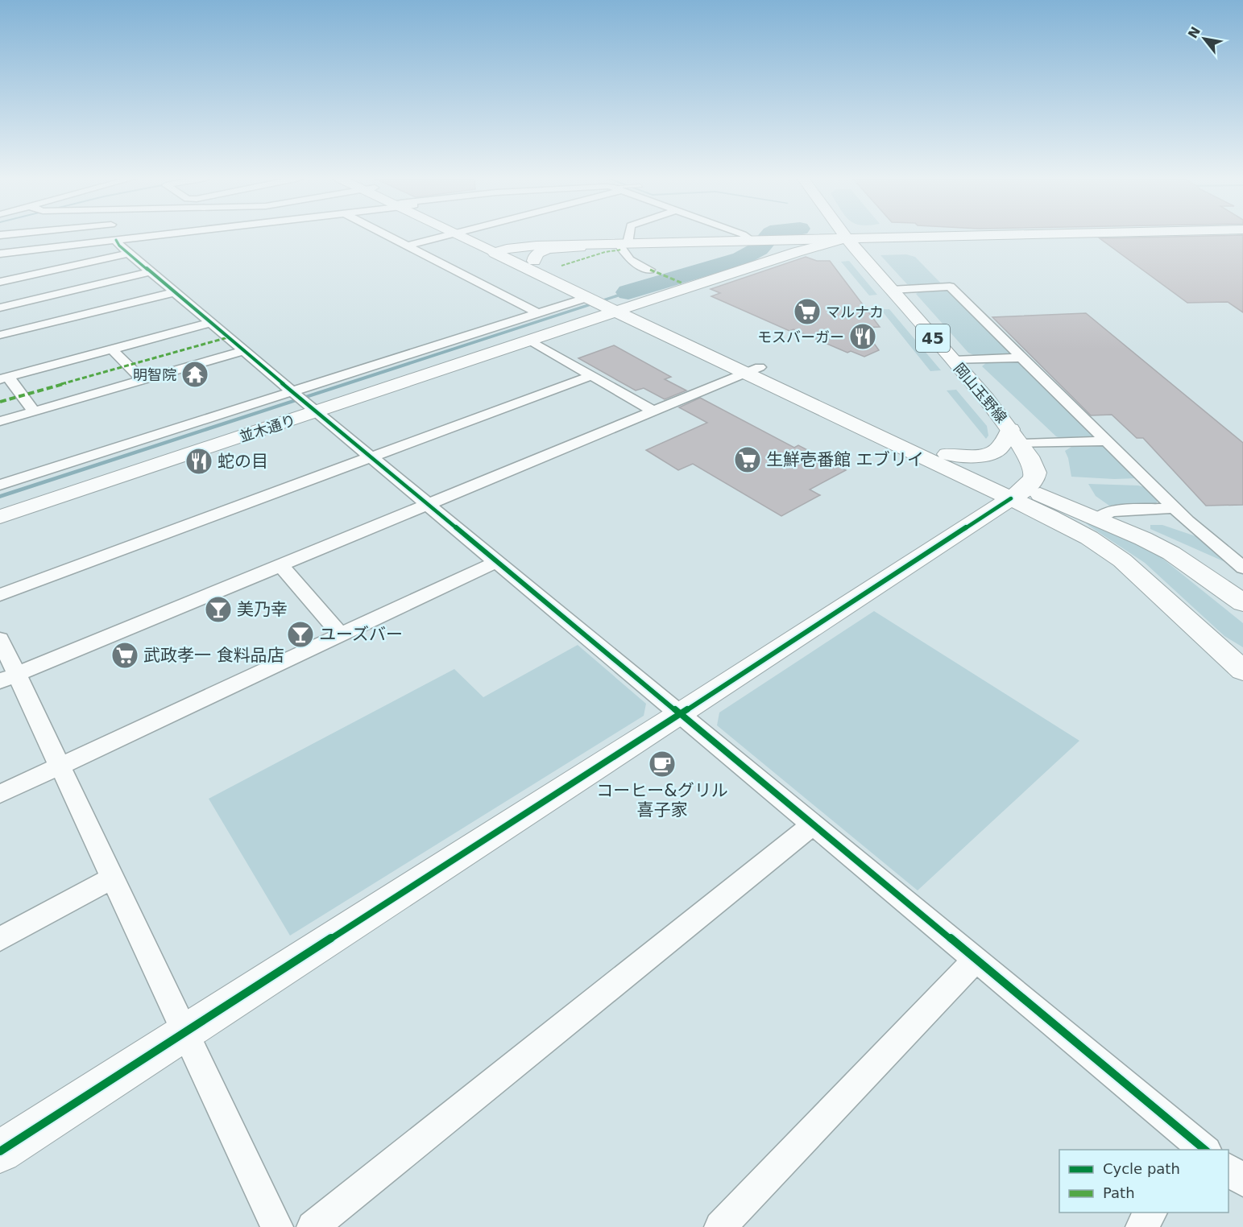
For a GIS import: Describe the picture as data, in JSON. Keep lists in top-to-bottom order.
{
  "streets": {
    "main road": ["45", "岡山玉野線"],
    "street": ["並木通り"]
  },
  "crossings": [
    ["岡山玉野線", "並木通り"]
  ],
  "places": {
    "supermarket": ["マルナカ", "生鮮壱番館 エブリイ", "武政孝一 食料品店"],
    "restaurant": ["モスバーガー", "蛇の目"],
    "temple": ["明智院"],
    "bar": ["美乃幸", "ユーズバー"],
    "cafe": ["コーヒー&グリル 喜子家"]
  },
  "legend": ["Cycle path", "Path"],
  "north": "top left"
}
